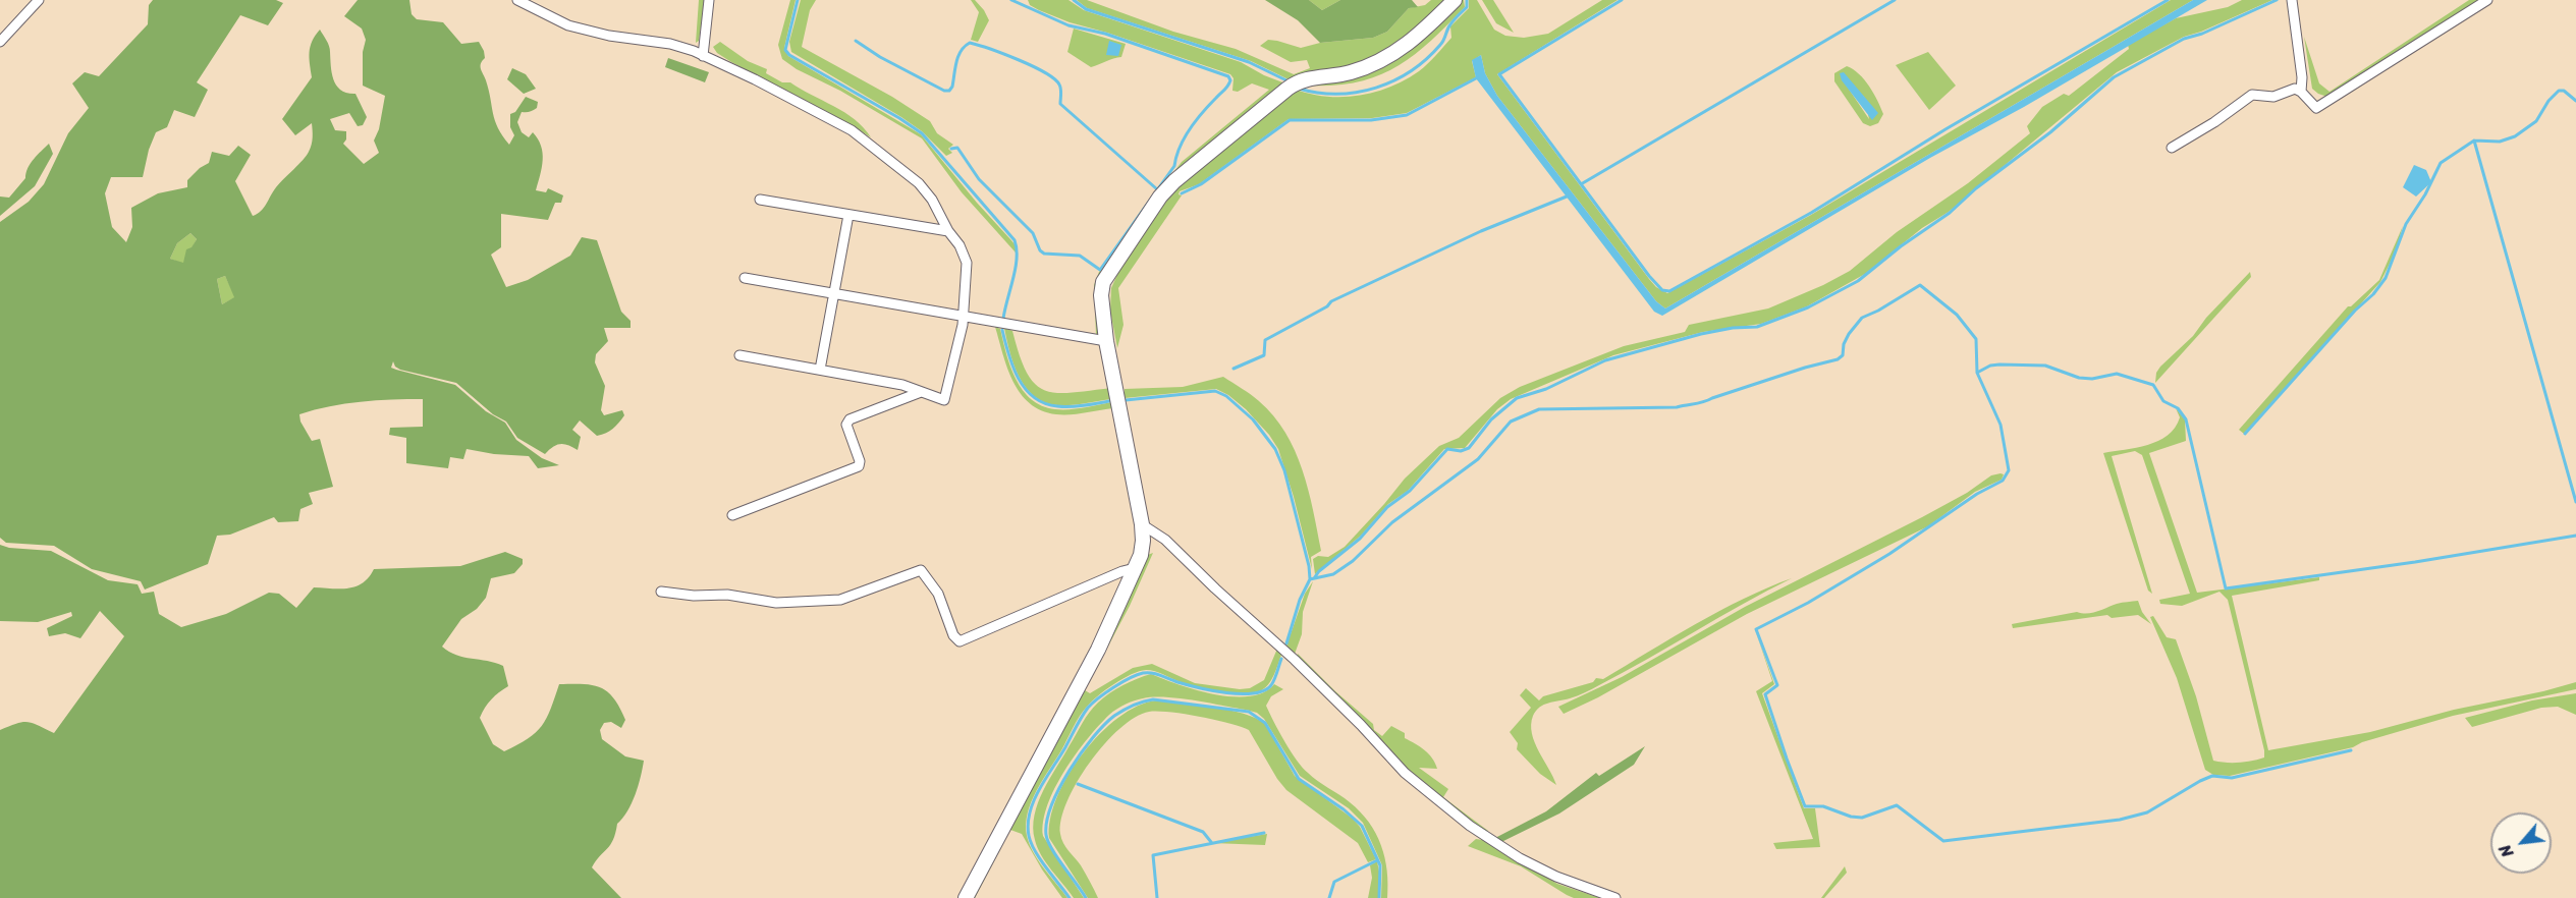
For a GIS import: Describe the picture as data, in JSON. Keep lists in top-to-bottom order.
{
  "north": "bottom left"
}
